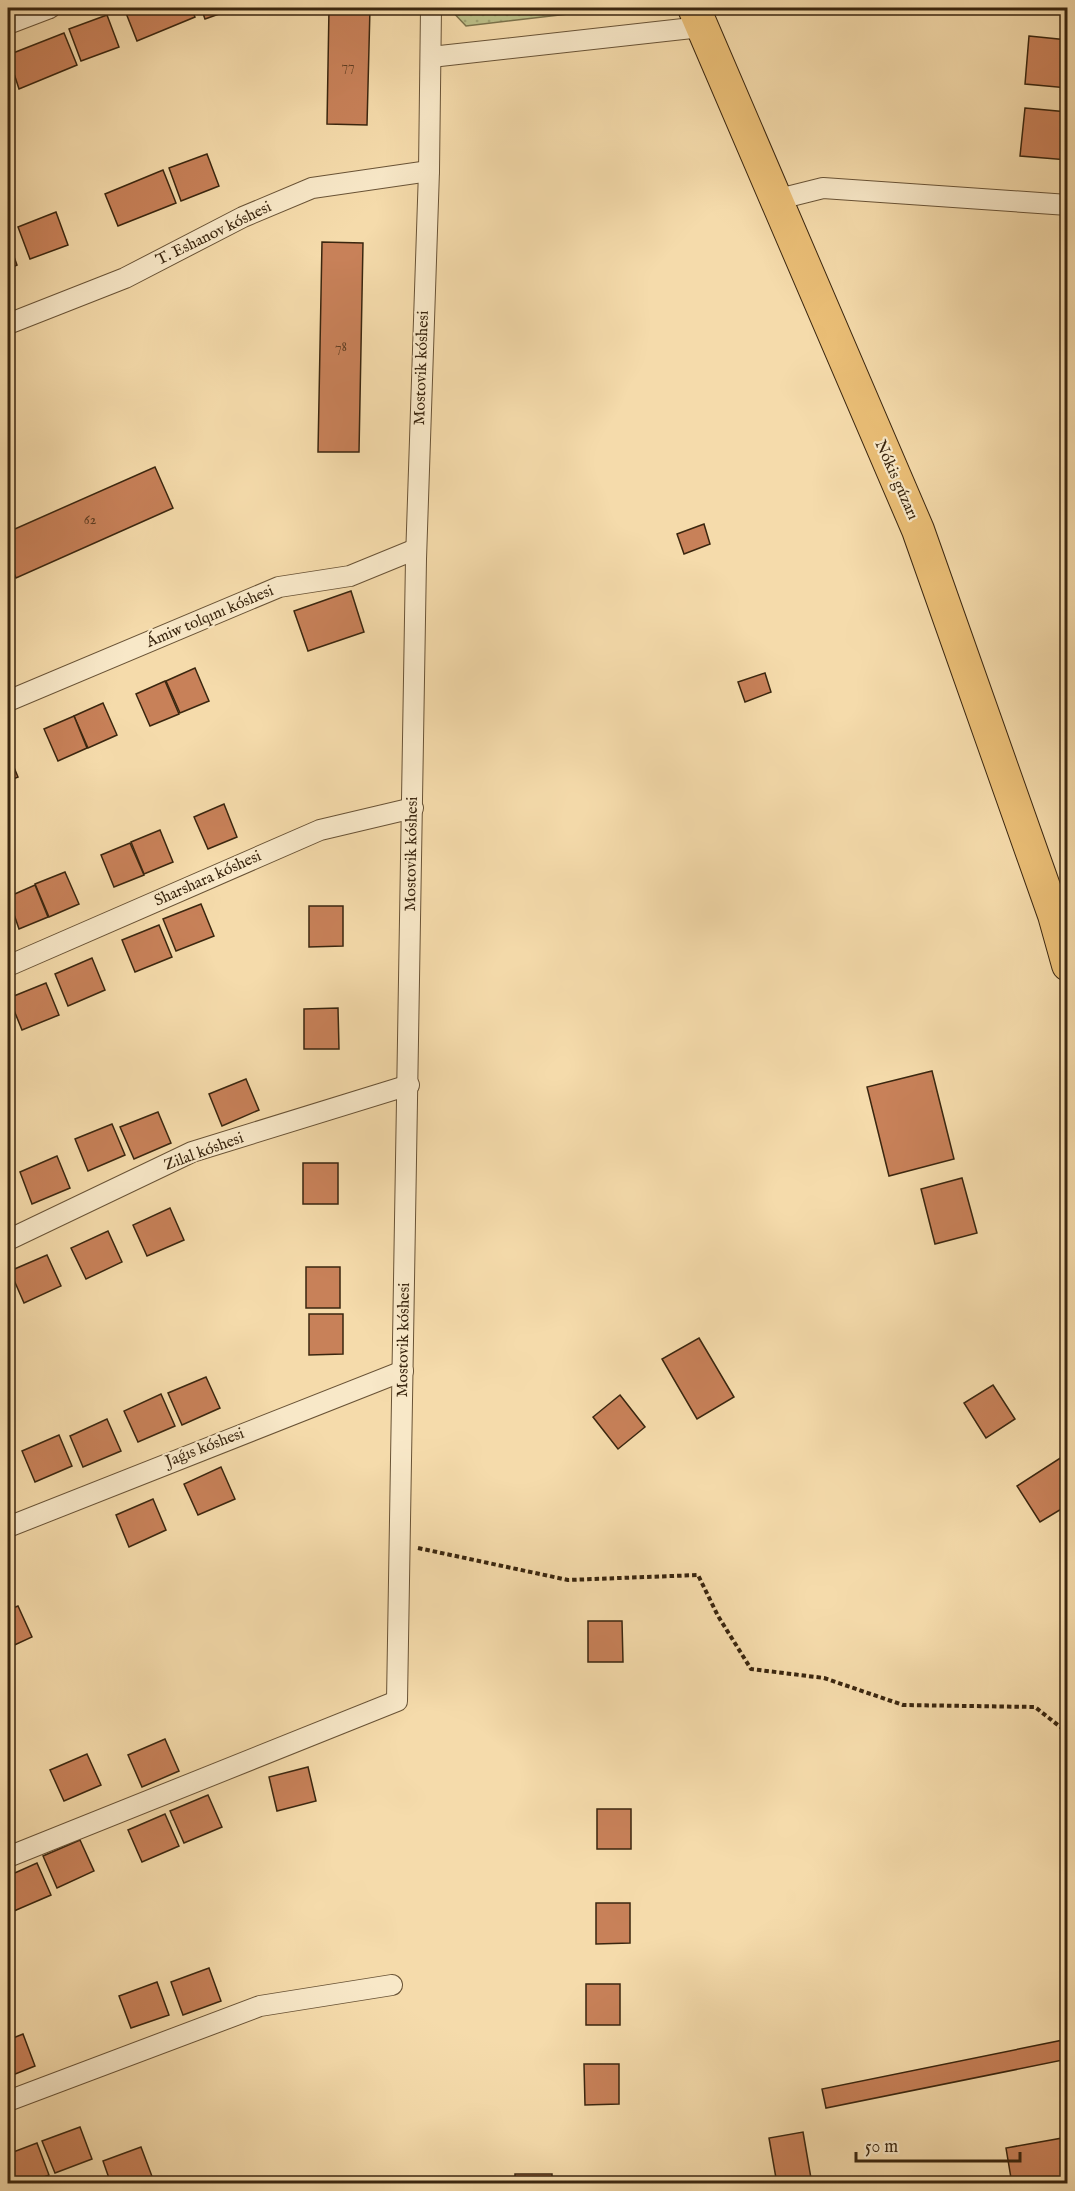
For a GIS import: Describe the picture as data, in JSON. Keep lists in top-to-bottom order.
{
  "streets": {
    "main road": ["Nókis gúzarı"],
    "street": [
      "T. Eshanov kóshesi",
      "Mostovik kóshesi",
      "Ámiw tolqını kóshesi",
      "Sharshara kóshesi",
      "Zilal kóshesi",
      "Jaǵıs kóshesi"
    ]
  },
  "crossings": [
    ["T. Eshanov kóshesi", "Mostovik kóshesi"],
    ["Mostovik kóshesi", "Ámiw tolqını kóshesi"],
    ["Mostovik kóshesi", "Sharshara kóshesi"],
    ["Mostovik kóshesi", "Zilal kóshesi"],
    ["Mostovik kóshesi", "Jaǵıs kóshesi"]
  ],
  "house_numbers": ["77", "78", "62"],
  "scale_bar": "50 m"
}
